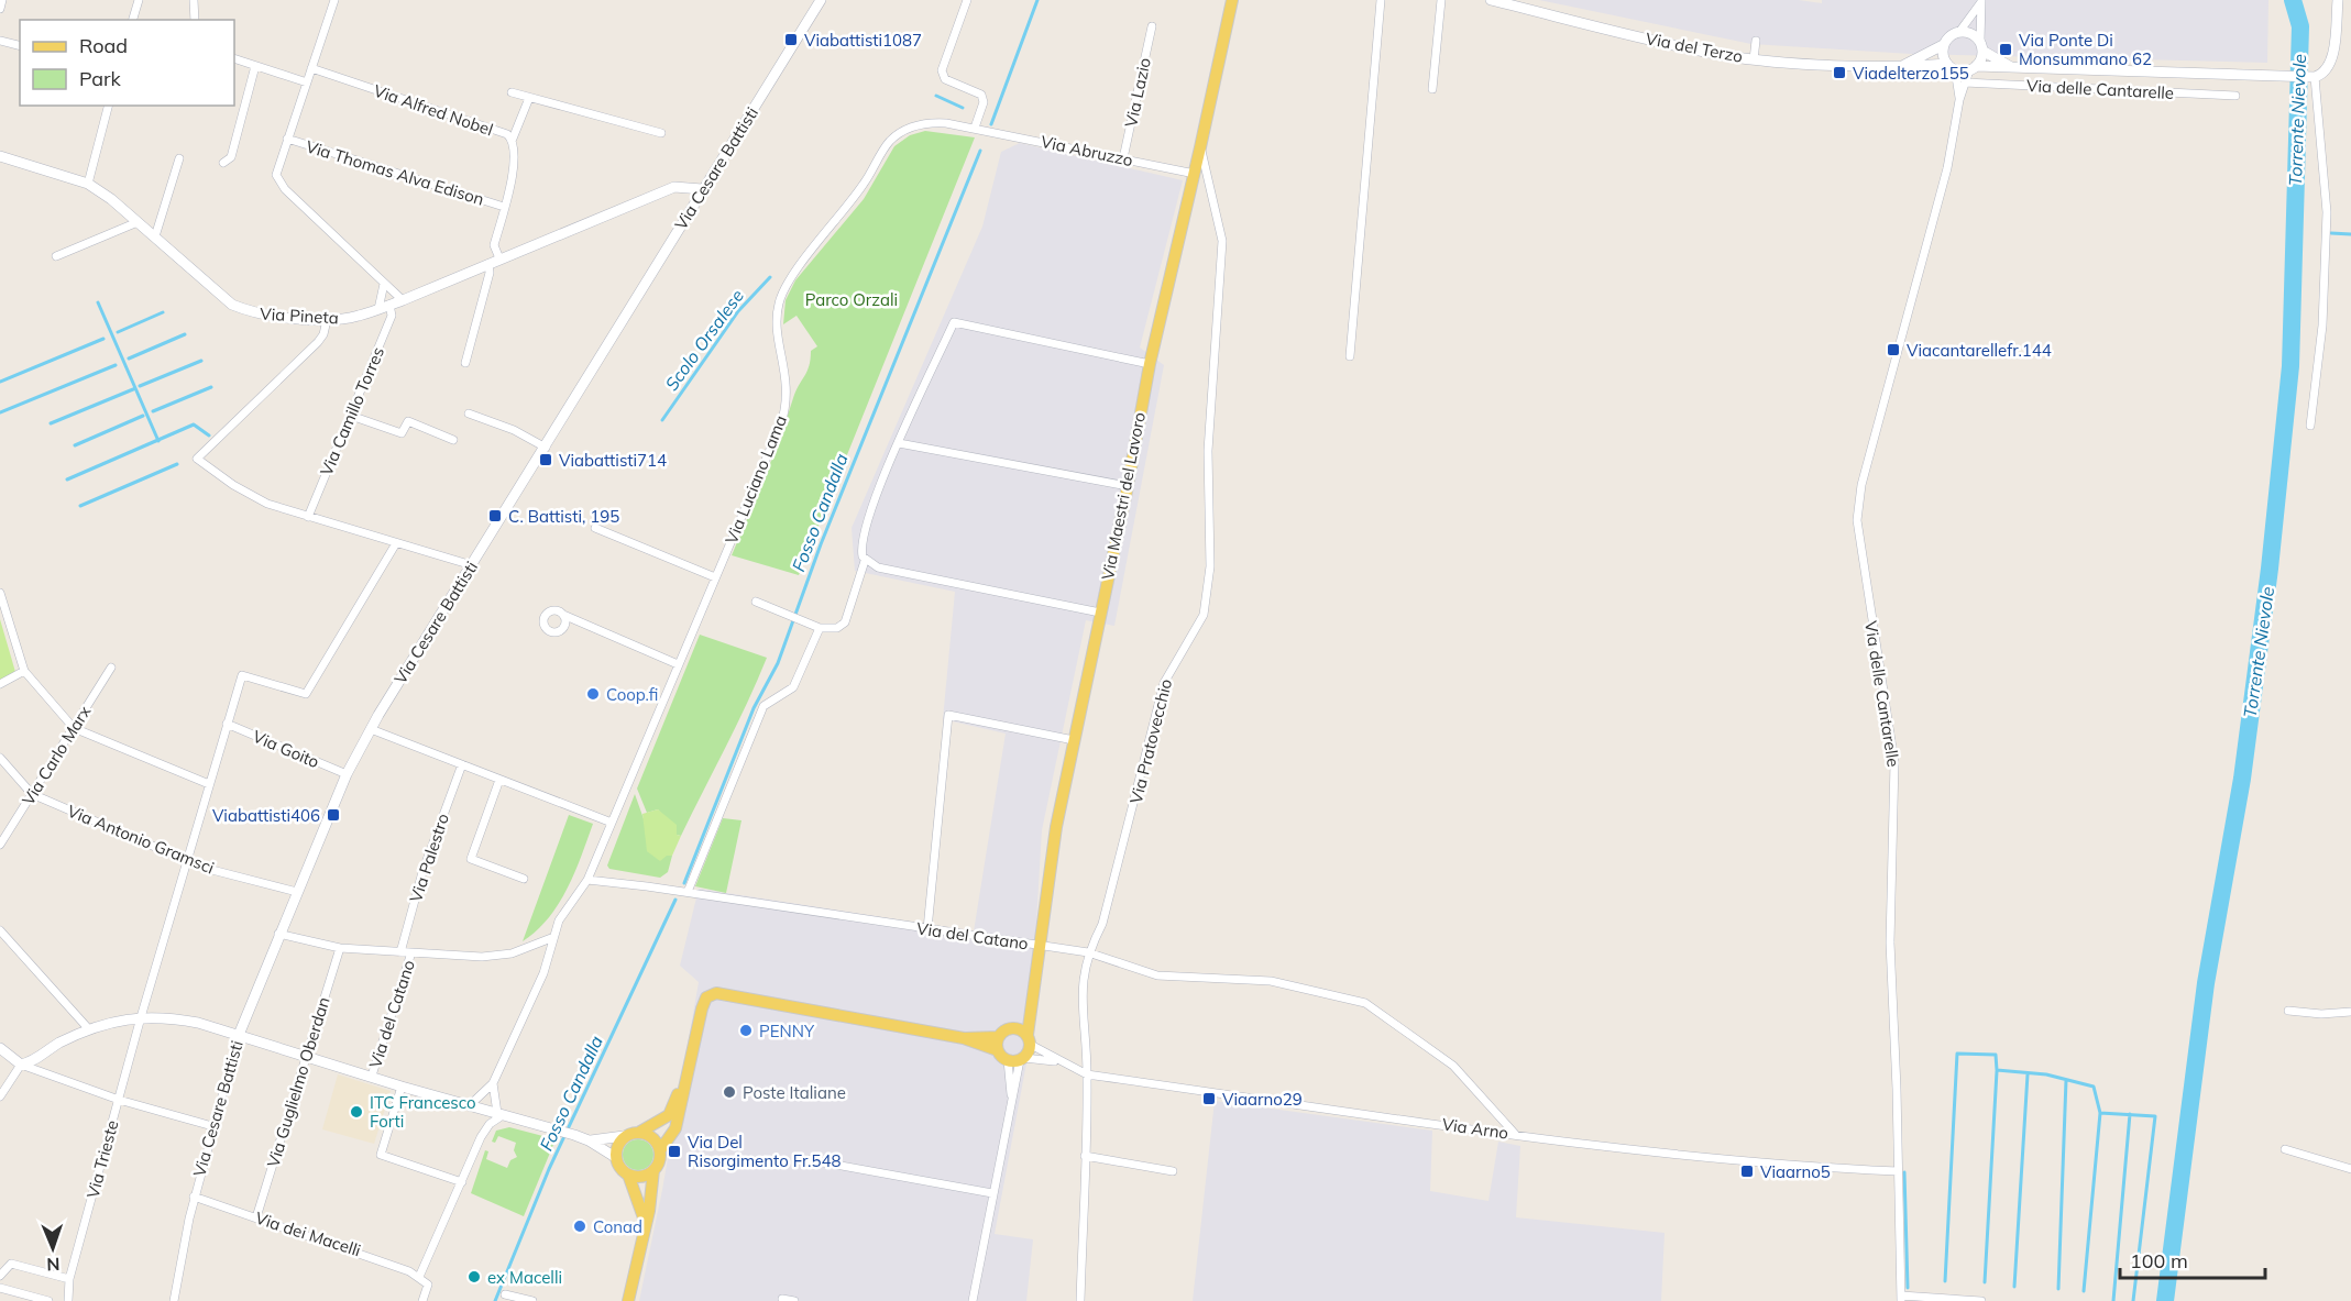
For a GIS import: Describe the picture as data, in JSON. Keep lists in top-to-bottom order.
{
  "streets": {
    "main road": ["Via Maestri del Lavoro"],
    "street": [
      "Via del Terzo",
      "Via delle Cantarelle",
      "Via Lazio",
      "Via Alfred Nobel",
      "Via Abruzzo",
      "Via Cesare Battisti",
      "Via Thomas Alva Edison",
      "Via Pineta",
      "Via Camillo Torres",
      "Via Luciano Lama",
      "Via Pratovecchio",
      "Via Goito",
      "Via Carlo Marx",
      "Via Antonio Gramsci",
      "Via Palestro",
      "Via del Catano",
      "Via Guglielmo Oberdan",
      "Via Arno",
      "Via Trieste",
      "Via dei Macelli"
    ]
  },
  "crossings": [
    ["Via del Terzo", "Via delle Cantarelle"],
    ["Via delle Cantarelle", "Via Arno"],
    ["Via Lazio", "Via Abruzzo"],
    ["Via Alfred Nobel", "Via Thomas Alva Edison"],
    ["Via Alfred Nobel", "Via Pineta"],
    ["Via Abruzzo", "Via Luciano Lama"],
    ["Via Abruzzo", "Via Maestri del Lavoro"],
    ["Via Cesare Battisti", "Via Pineta"],
    ["Via Cesare Battisti", "Via Goito"],
    ["Via Cesare Battisti", "Via Antonio Gramsci"],
    ["Via Cesare Battisti", "Via del Catano"],
    ["Via Cesare Battisti", "Via dei Macelli"],
    ["Via Pineta", "Via Camillo Torres"],
    ["Via Luciano Lama", "Via del Catano"],
    ["Via Maestri del Lavoro", "Via Pratovecchio"],
    ["Via Maestri del Lavoro", "Via del Catano"],
    ["Via Maestri del Lavoro", "Via Arno"],
    ["Via Pratovecchio", "Via del Catano"],
    ["Via Pratovecchio", "Via Arno"],
    ["Via Goito", "Via Trieste"],
    ["Via Carlo Marx", "Via Antonio Gramsci"],
    ["Via Antonio Gramsci", "Via Trieste"],
    ["Via Palestro", "Via del Catano"],
    ["Via del Catano", "Via Guglielmo Oberdan"],
    ["Via del Catano", "Via Arno"],
    ["Via Guglielmo Oberdan", "Via dei Macelli"]
  ],
  "water": ["Torrente Nievole", "Scolo Orsalese", "Fosso Candalla"],
  "parks": ["Parco Orzali"],
  "places": {
    "transit": [
      "Viabattisti1087",
      "Via Ponte Di Monsummano 62",
      "Viadelterzo155",
      "Viacantarellefr.144",
      "Viabattisti714",
      "C. Battisti, 195",
      "Viabattisti406",
      "Viaarno29",
      "Via Del Risorgimento Fr.548",
      "Viaarno5"
    ],
    "other": [
      "Coop.fi",
      "PENNY",
      "Poste Italiane",
      "ITC Francesco Forti",
      "Conad",
      "ex Macelli"
    ]
  },
  "legend": ["Road", "Park"],
  "scale_bar": "100 m",
  "north": "bottom"
}
